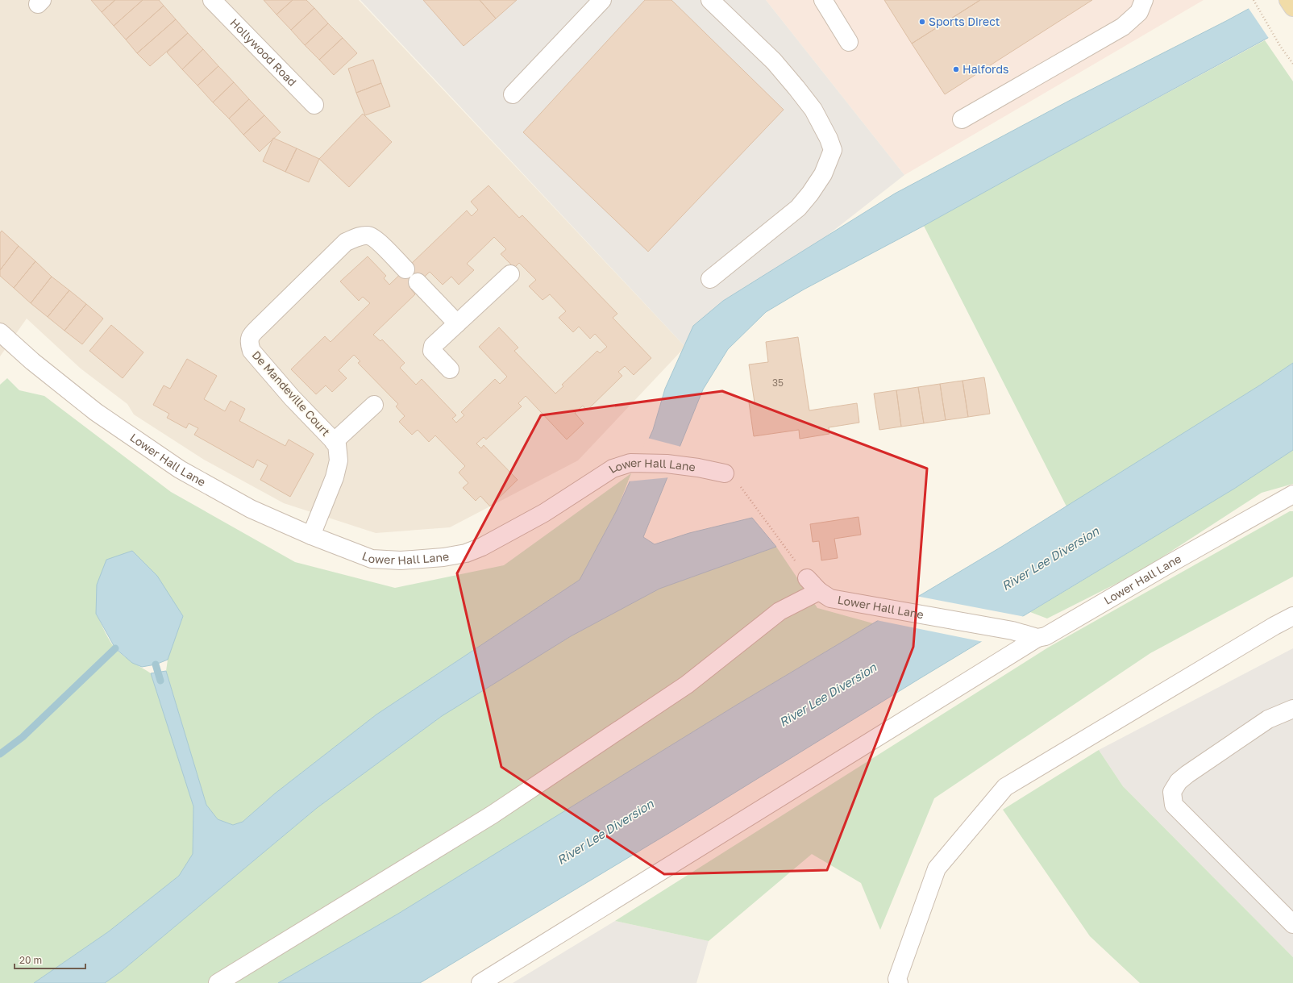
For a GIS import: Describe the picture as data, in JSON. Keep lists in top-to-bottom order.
{
  "streets": {
    "street": ["Hollywood Road", "De Mandeville Court", "Lower Hall Lane"]
  },
  "crossings": [
    ["De Mandeville Court", "Lower Hall Lane"]
  ],
  "water": ["River Lee Diversion"],
  "places": ["Sports Direct", "Halfords"],
  "house_numbers": ["35"],
  "scale_bar": "20 m"
}
